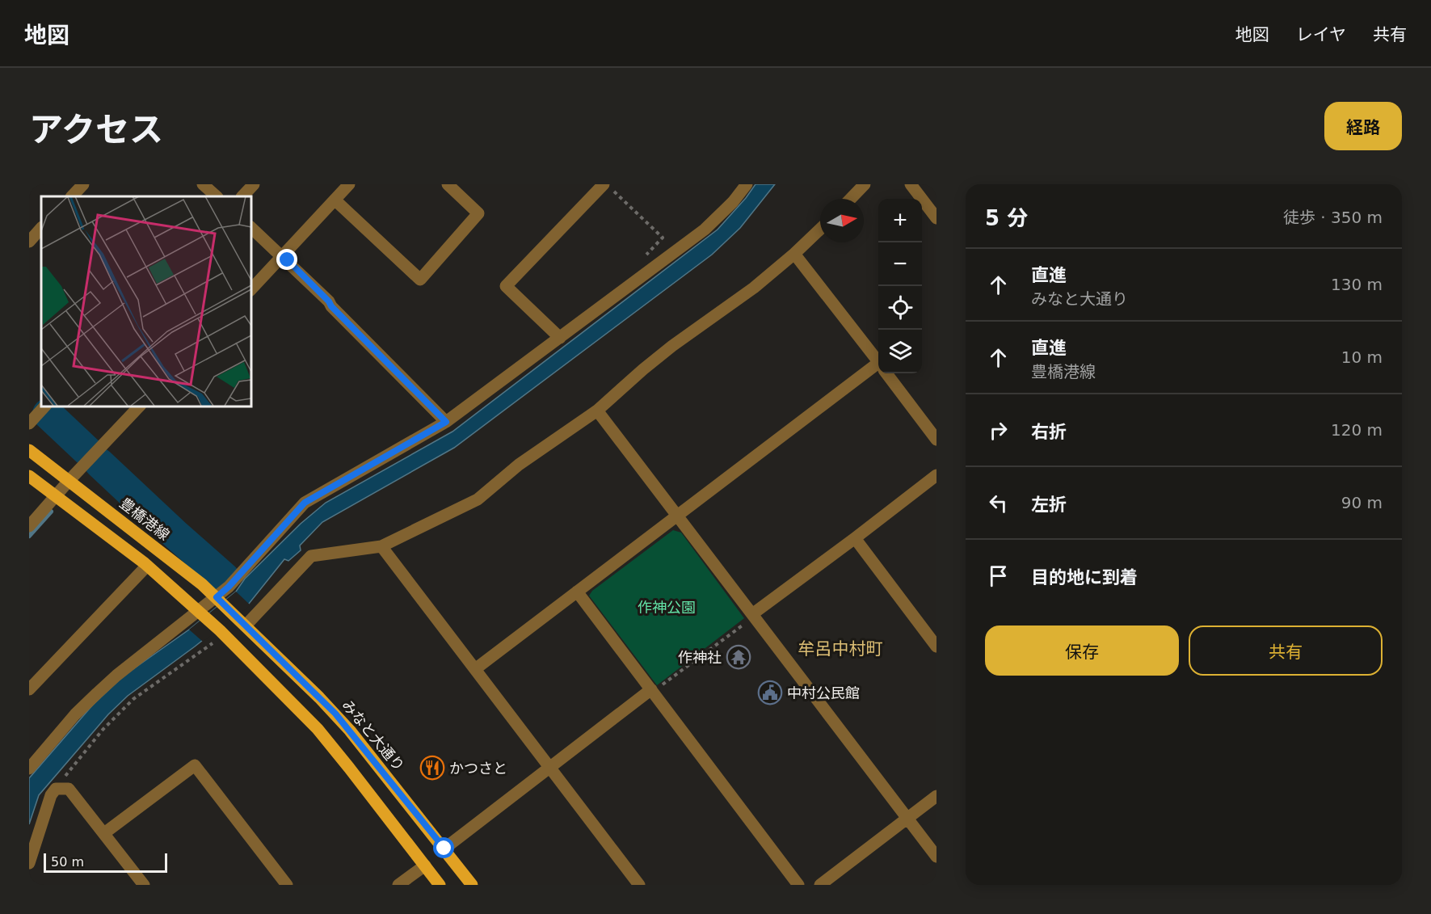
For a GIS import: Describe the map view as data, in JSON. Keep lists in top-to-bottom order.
{
  "streets": {
    "main road": ["豊橋港線", "みなと大通り"]
  },
  "crossings": [
    ["豊橋港線", "みなと大通り"]
  ],
  "districts": ["牟呂中村町"],
  "parks": ["作神公園"],
  "places": {
    "temple": ["作神社"],
    "public building": ["中村公民館"],
    "restaurant": ["かつさと"]
  },
  "scale_bar": "50 m",
  "north": "right",
  "page": {
    "header": "地図",
    "nav": ["地図", "レイヤ", "共有"],
    "title": "アクセス",
    "buttons": [
      "経路",
      ["保存", "共有"]
    ],
    "heading": ["5 分", "徒歩 · 350 m"],
    "map_buttons": ["+", "−"],
    "list": [
      ["直進", "みなと大通り", "130 m"],
      ["直進", "豊橋港線", "10 m"],
      ["右折", "120 m"],
      ["左折", "90 m"],
      "目的地に到着"
    ],
    "scale": "50 m"
  }
}
